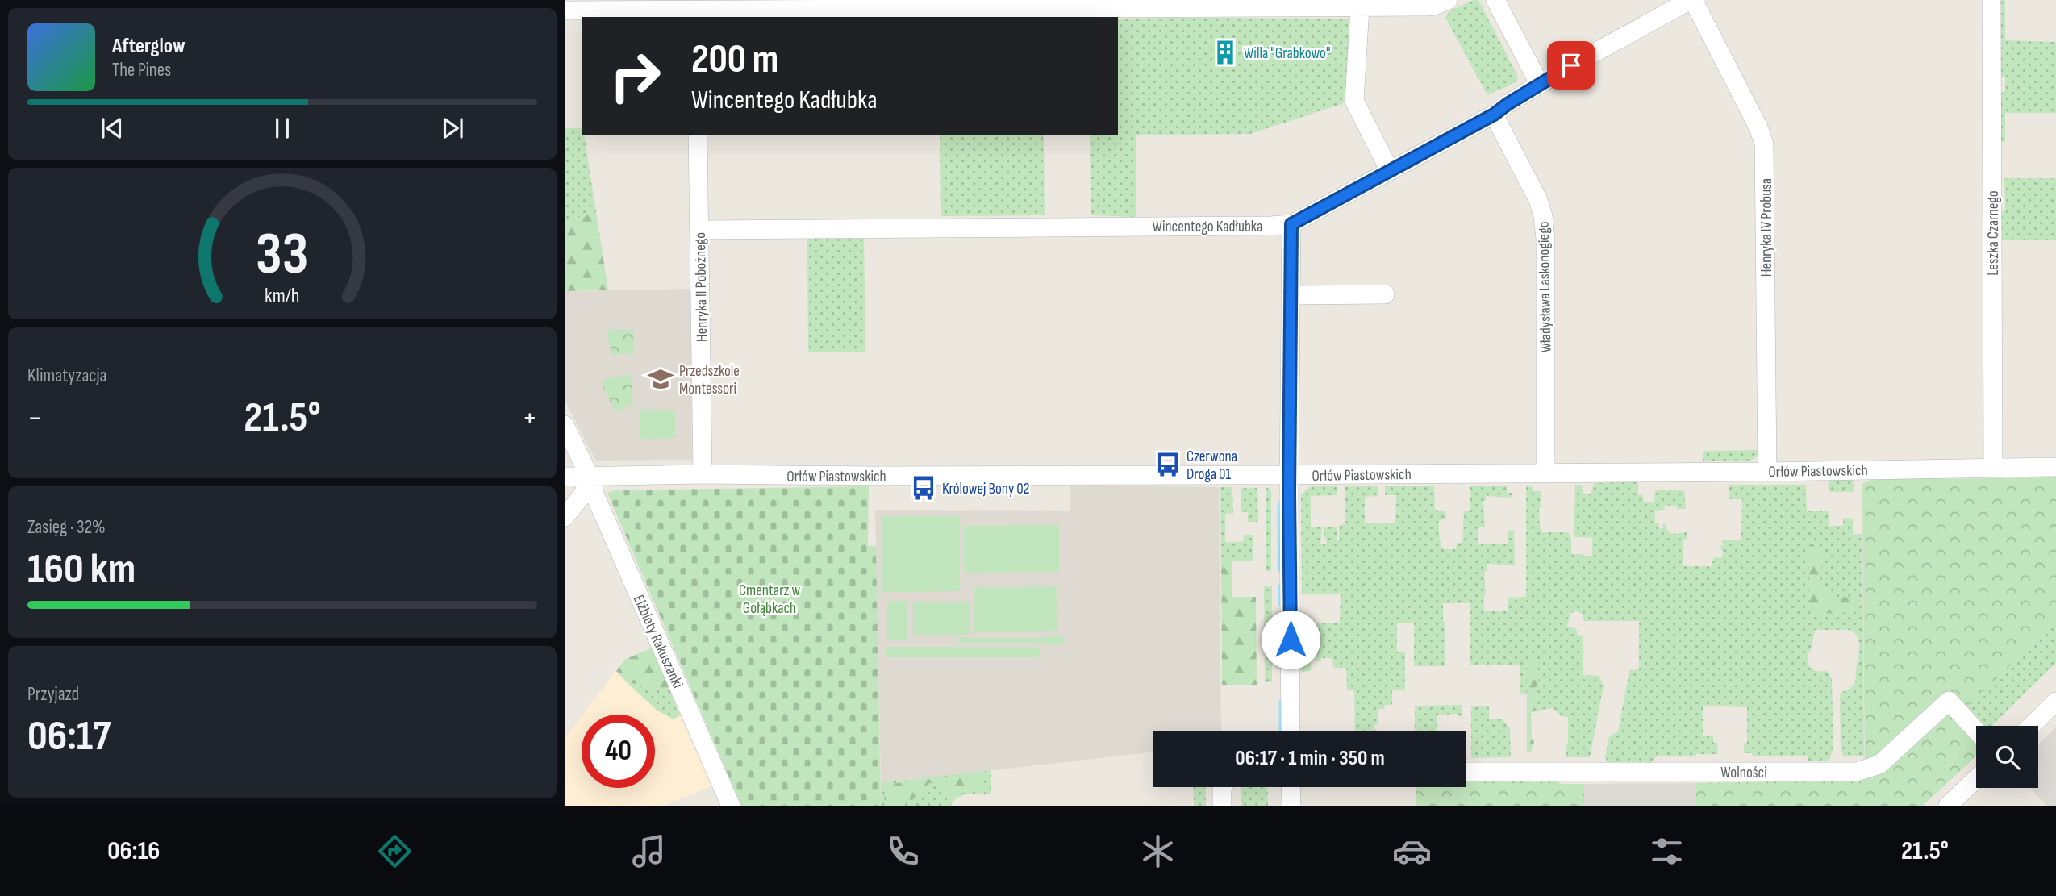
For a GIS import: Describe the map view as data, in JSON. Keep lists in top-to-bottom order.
{
  "streets": {
    "street": [
      "Wincentego Kadłubka",
      "Henryka IV Probusa",
      "Leszka Czarnego",
      "Henryka II Pobożnego",
      "Władysława Laskonogiego",
      "Orłów Piastowskich",
      "Elżbiety Rakuszanki",
      "Wolności"
    ]
  },
  "crossings": [
    ["Wincentego Kadłubka", "Henryka IV Probusa"],
    ["Wincentego Kadłubka", "Henryka II Pobożnego"],
    ["Wincentego Kadłubka", "Władysława Laskonogiego"],
    ["Henryka IV Probusa", "Orłów Piastowskich"],
    ["Leszka Czarnego", "Orłów Piastowskich"],
    ["Henryka II Pobożnego", "Orłów Piastowskich"],
    ["Władysława Laskonogiego", "Orłów Piastowskich"],
    ["Orłów Piastowskich", "Elżbiety Rakuszanki"]
  ],
  "parks": ["Cmentarz w Gołąbkach"],
  "places": {
    "building": ["Willa \"Grabkowo\""],
    "school or university": ["Przedszkole Montessori"],
    "bus stop": ["Czerwona Droga 01", "Królowej Bony 02"]
  },
  "page": {
    "turn": ["200 m", "Wincentego Kadłubka"],
    "song": ["Afterglow", "The Pines"],
    "tile": [
      "Klimatyzacja",
      ["Zasięg · 32%", "160 km"],
      ["Przyjazd", "06:17"]
    ],
    "heat": ["−", "21.5°", "+"],
    "limit": "40",
    "trip": "06:17 · 1 min · 350 m",
    "tabs": ["06:16", "21.5°"],
    "gauge": ["33", "km/h"]
  }
}
